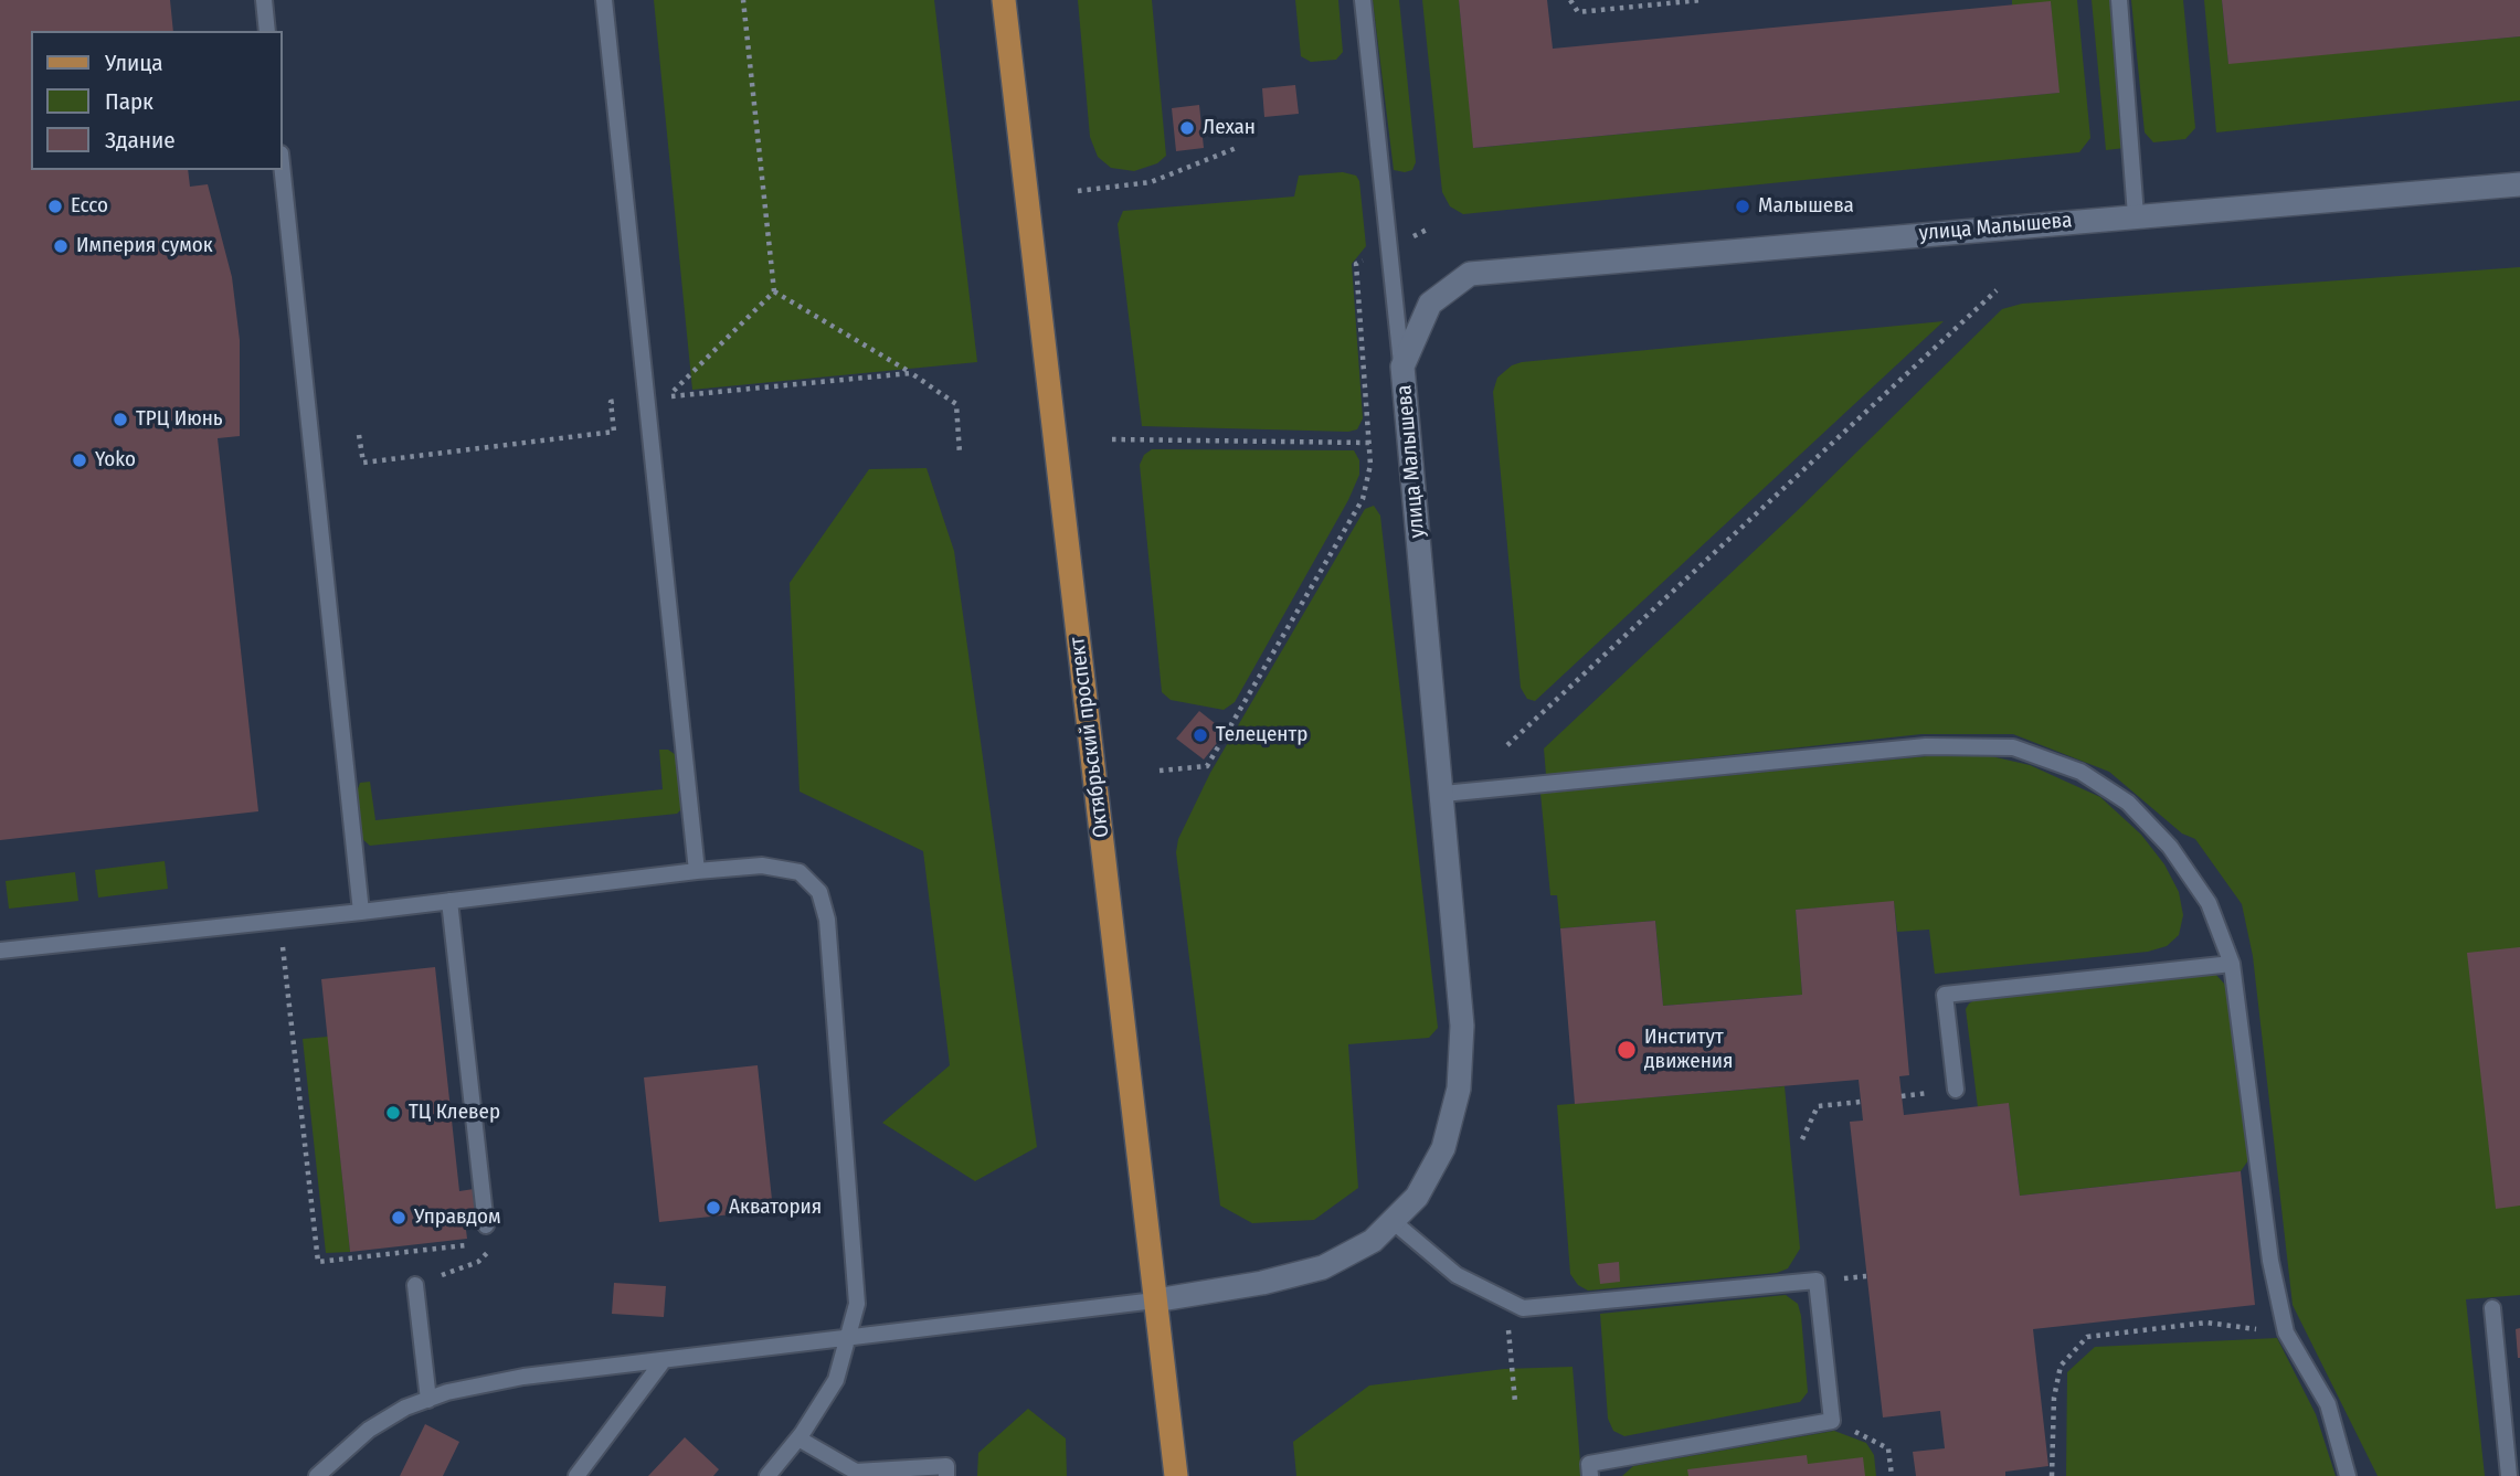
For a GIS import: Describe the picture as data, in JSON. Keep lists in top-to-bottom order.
{
  "streets": {
    "main road": ["Октябрьский проспект"],
    "street": ["улица Малышева"]
  },
  "crossings": [
    ["улица Малышева", "Октябрьский проспект"]
  ],
  "places": [
    "Лехан",
    "Ecco",
    "Малышева",
    "Империя сумок",
    "ТРЦ Июнь",
    "Yoko",
    "Телецентр",
    "Институт движения",
    "ТЦ Клевер",
    "Акватория",
    "Управдом"
  ],
  "legend": ["Улица", "Парк", "Здание"]
}
